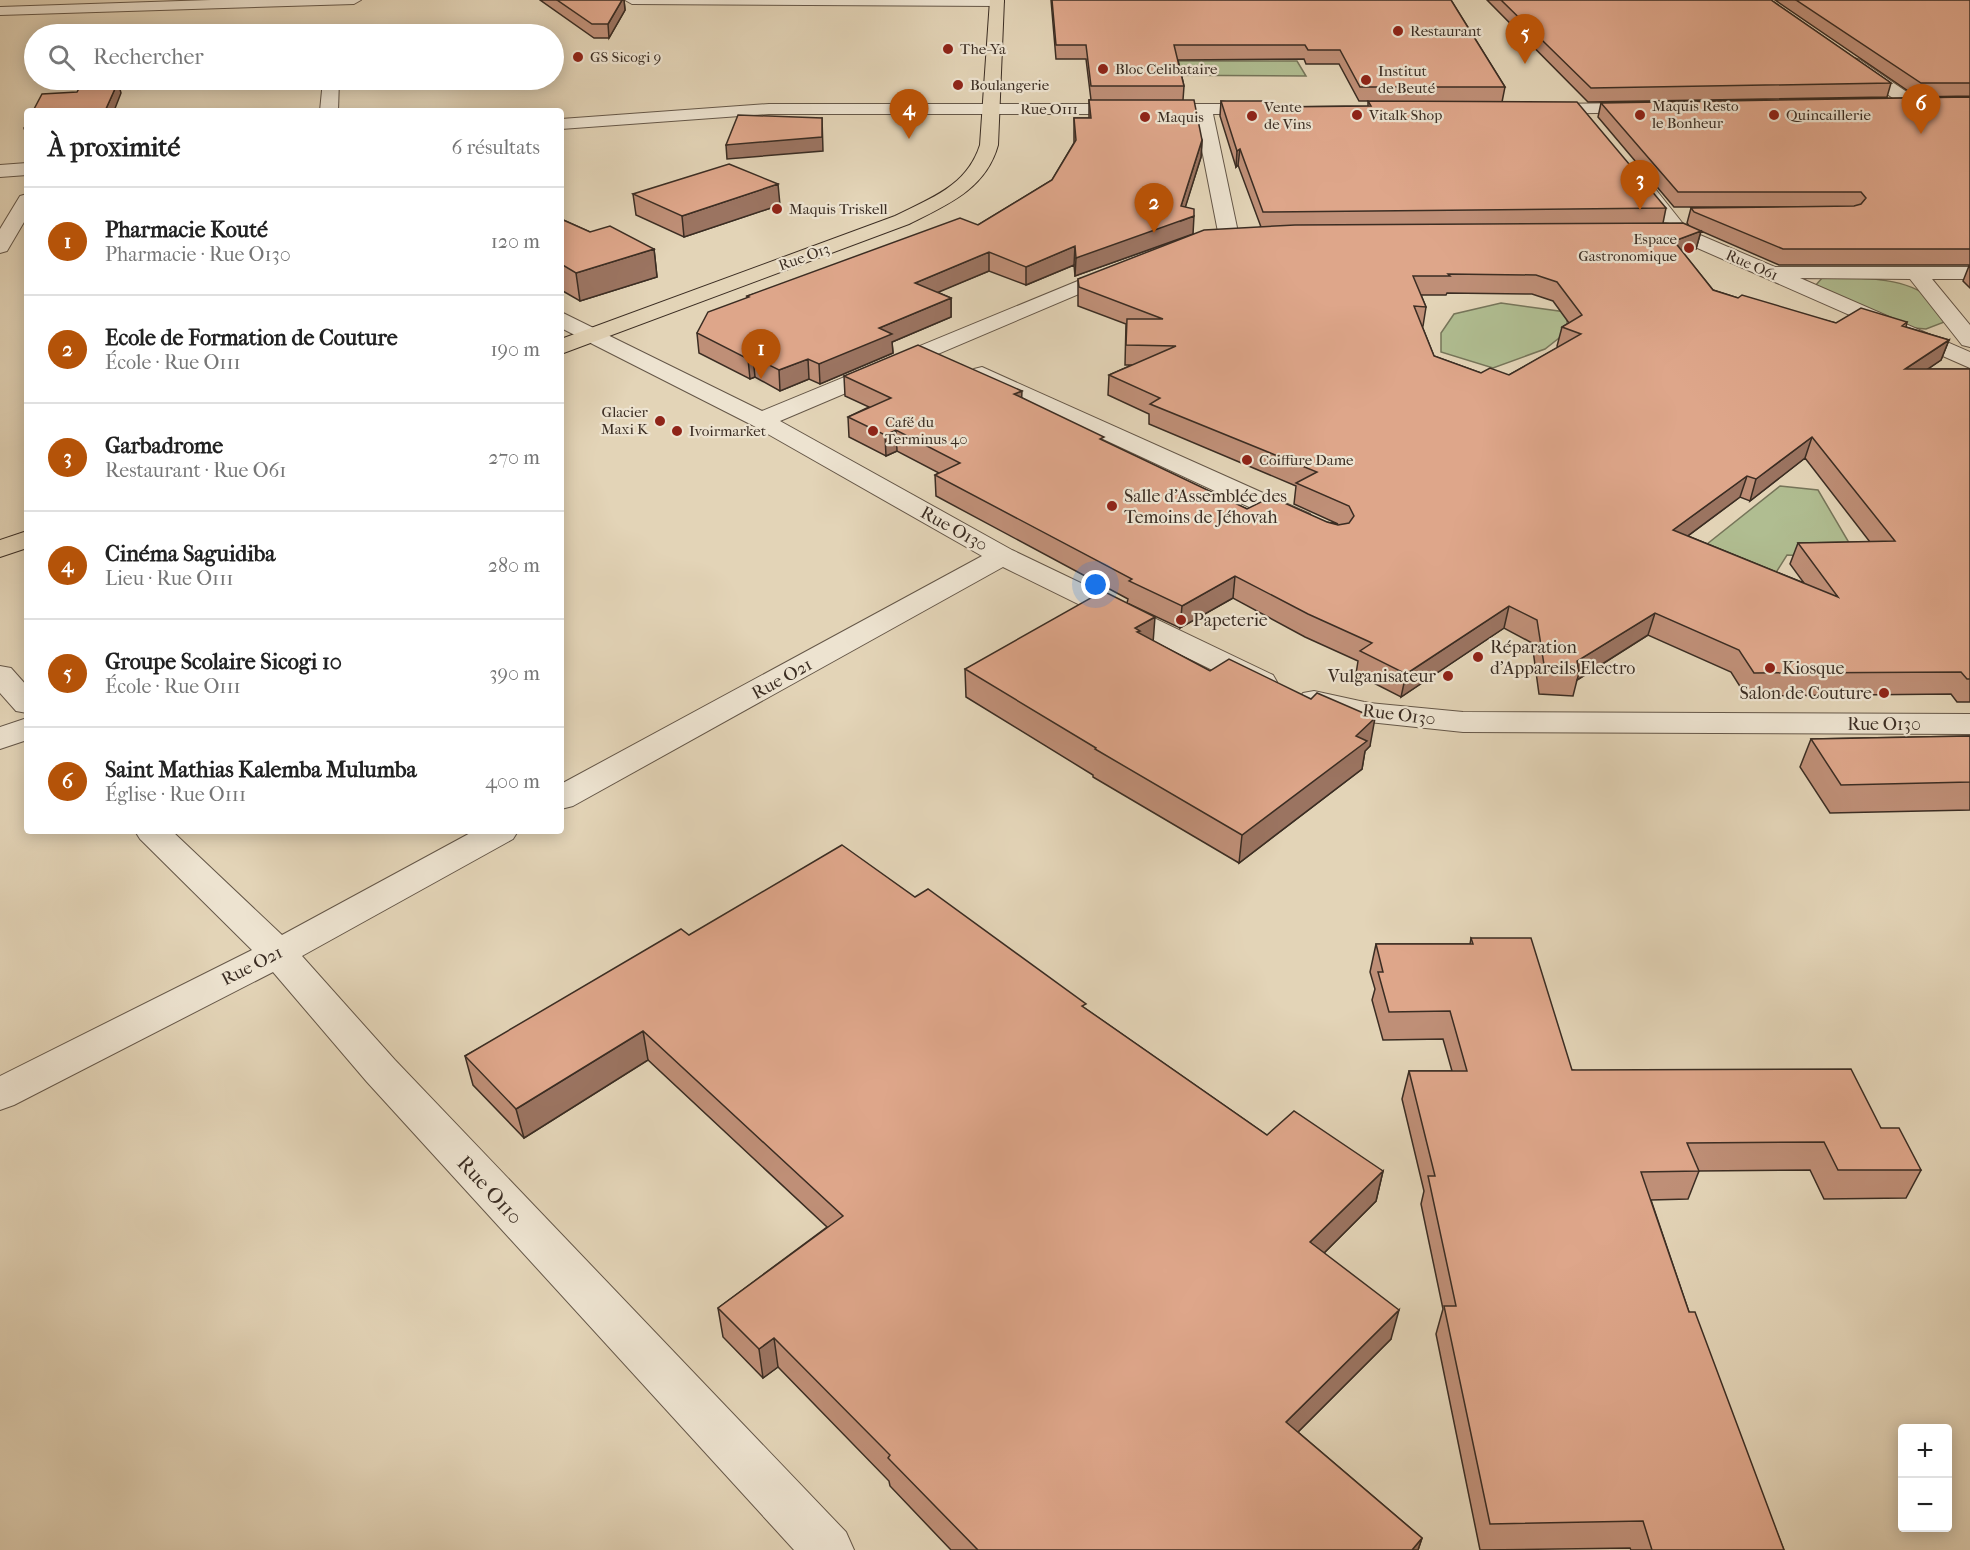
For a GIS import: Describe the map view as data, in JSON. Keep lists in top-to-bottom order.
{
  "streets": {
    "main road": ["Rue O13"],
    "street": [
      "Rue O111",
      "Rue O61",
      "Rue O130",
      "Rue O21",
      "Rue O110"
    ]
  },
  "crossings": [
    ["Rue O111", "Rue O13"],
    ["Rue O13", "Rue O130"],
    ["Rue O130", "Rue O21"],
    ["Rue O21", "Rue O110"]
  ],
  "places": [
    "Restaurant",
    "The-Ya",
    "GS Sicogi 9",
    "Bloc Celibataire",
    "Institut de Beuté",
    "Boulangerie",
    "Vitalk Shop",
    "Maquis Resto le Bonheur",
    "Quincaillerie",
    "Vente de Vins",
    "Maquis",
    "Maquis Triskell",
    "Espace Gastronomique",
    "Glacier Maxi K",
    "Ivoirmarket",
    "Café du Terminus 40",
    "Coiffure Dame",
    "Salle d'Assemblée des Temoins de Jéhovah",
    "Papeterie",
    "Réparation d'Appareils Electro",
    "Kiosque",
    "Vulganisateur",
    "Salon de Couture"
  ],
  "page": {
    "pins": [
      "5",
      "6",
      "4",
      "3",
      "2",
      "1"
    ],
    "search": "Rechercher",
    "heading": ["À proximité", "6 résultats"],
    "list": [
      {
        "mark": "1",
        "name": "Pharmacie Kouté",
        "note": "Pharmacie · Rue O130",
        "value": "120 m"
      },
      {
        "mark": "2",
        "name": "Ecole de Formation de Couture",
        "note": "École · Rue O111",
        "value": "190 m"
      },
      {
        "mark": "3",
        "name": "Garbadrome",
        "note": "Restaurant · Rue O61",
        "value": "270 m"
      },
      {
        "mark": "4",
        "name": "Cinéma Saguidiba",
        "note": "Lieu · Rue O111",
        "value": "280 m"
      },
      {
        "mark": "5",
        "name": "Groupe Scolaire Sicogi 10",
        "note": "École · Rue O111",
        "value": "390 m"
      },
      {
        "mark": "6",
        "name": "Saint Mathias Kalemba Mulumba",
        "note": "Église · Rue O111",
        "value": "400 m"
      }
    ],
    "map_buttons": ["+", "−"]
  }
}
